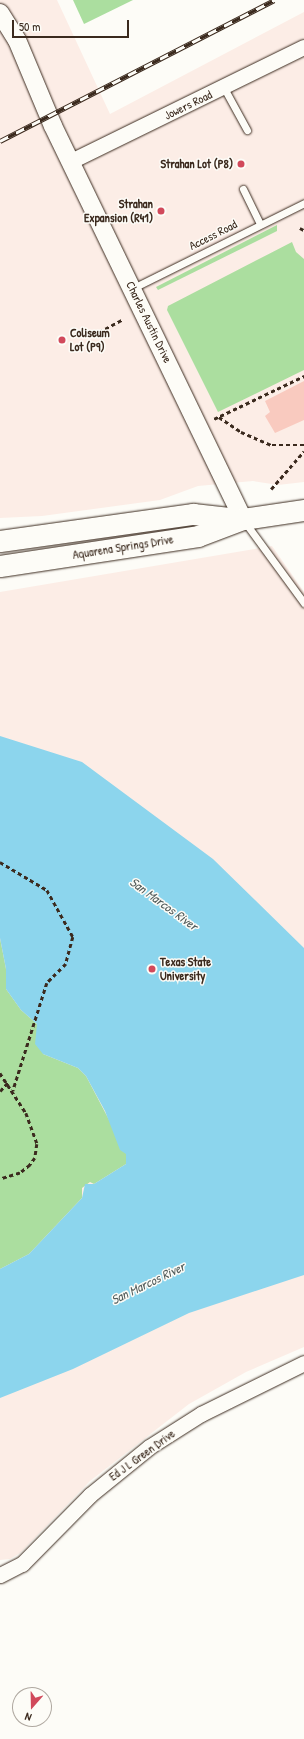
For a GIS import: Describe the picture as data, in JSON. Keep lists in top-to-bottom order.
{
  "streets": {
    "main road": ["Aquarena Springs Drive"],
    "street": ["Jowers Road", "Charles Austin Drive", "Ed J L Green Drive"],
    "lane": ["Access Road"]
  },
  "crossings": [
    ["Jowers Road", "Charles Austin Drive"],
    ["Access Road", "Charles Austin Drive"],
    ["Charles Austin Drive", "Aquarena Springs Drive"]
  ],
  "water": ["San Marcos River"],
  "places": [
    "Strahan Lot (P8)",
    "Strahan Expansion (R41)",
    "Coliseum Lot (P9)",
    "Texas State University"
  ],
  "scale_bar": "50 m",
  "north": "bottom"
}
